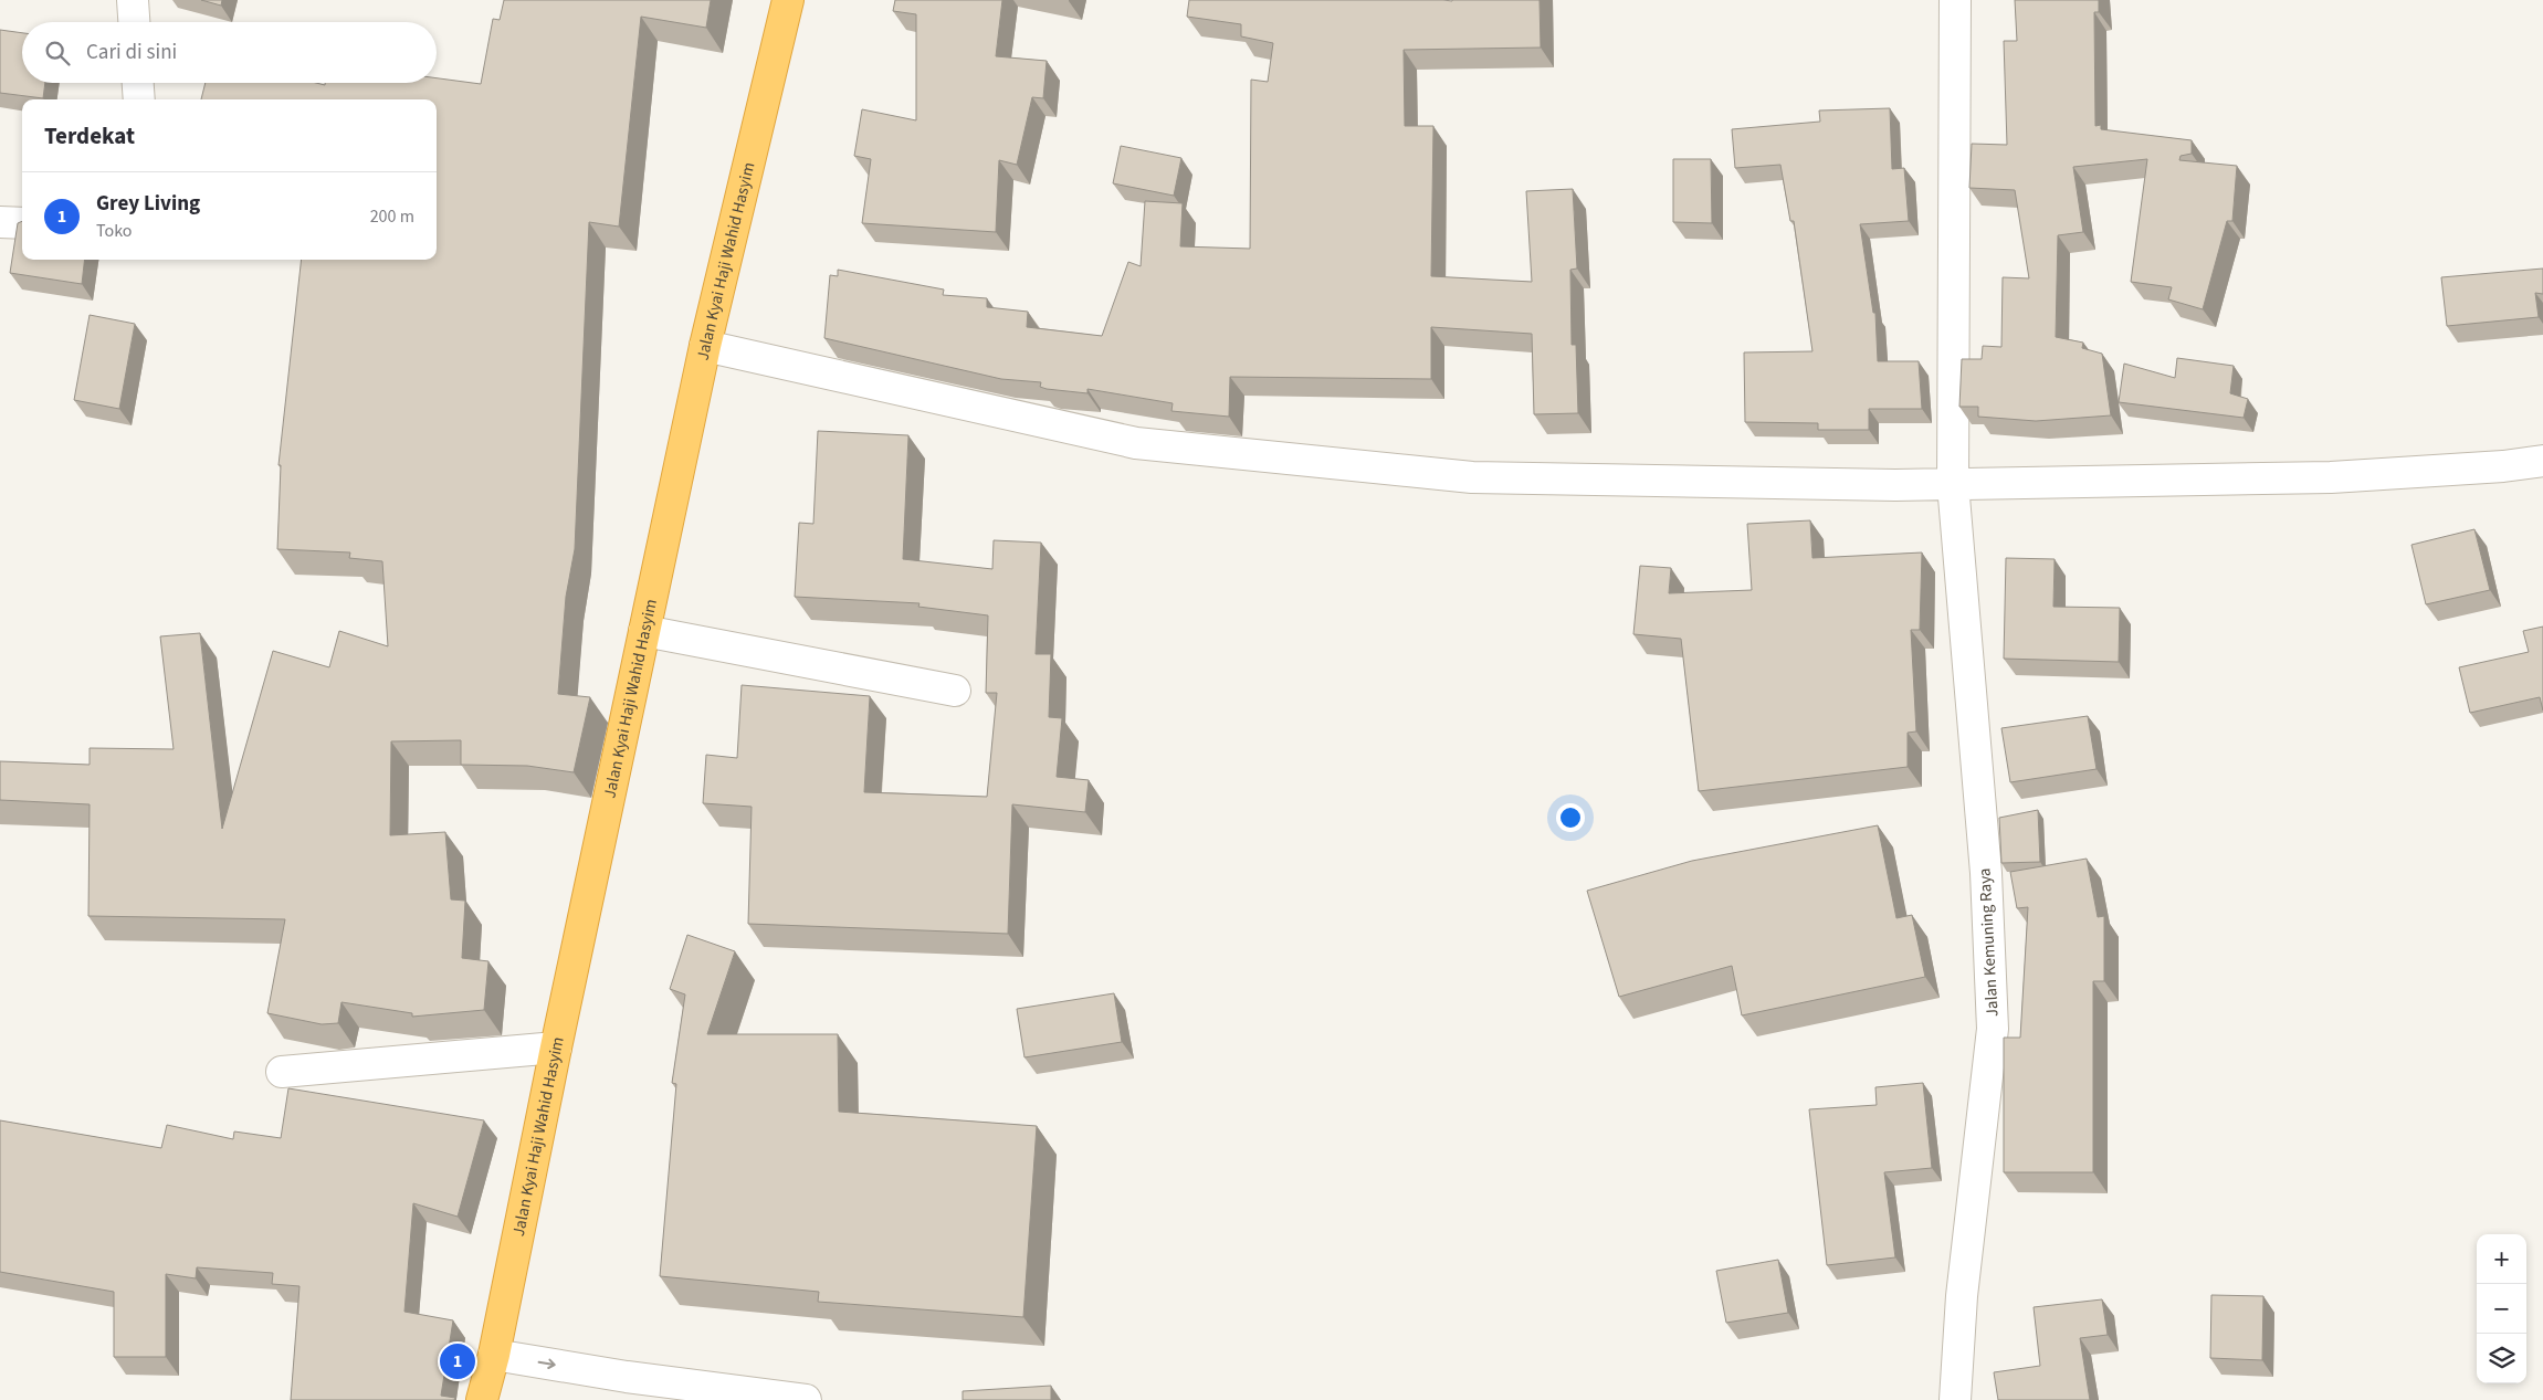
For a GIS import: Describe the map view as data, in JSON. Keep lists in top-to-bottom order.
{
  "streets": {
    "highway": ["Jalan Kyai Haji Wahid Hasyim"],
    "street": ["Jalan Kemuning Raya"]
  },
  "page": {
    "search": "Cari di sini",
    "heading": "Terdekat",
    "list": [
      {
        "mark": "1",
        "name": "Grey Living",
        "note": "Toko",
        "value": "200 m"
      }
    ],
    "map_buttons": ["+", "−"],
    "pins": "1"
  }
}
